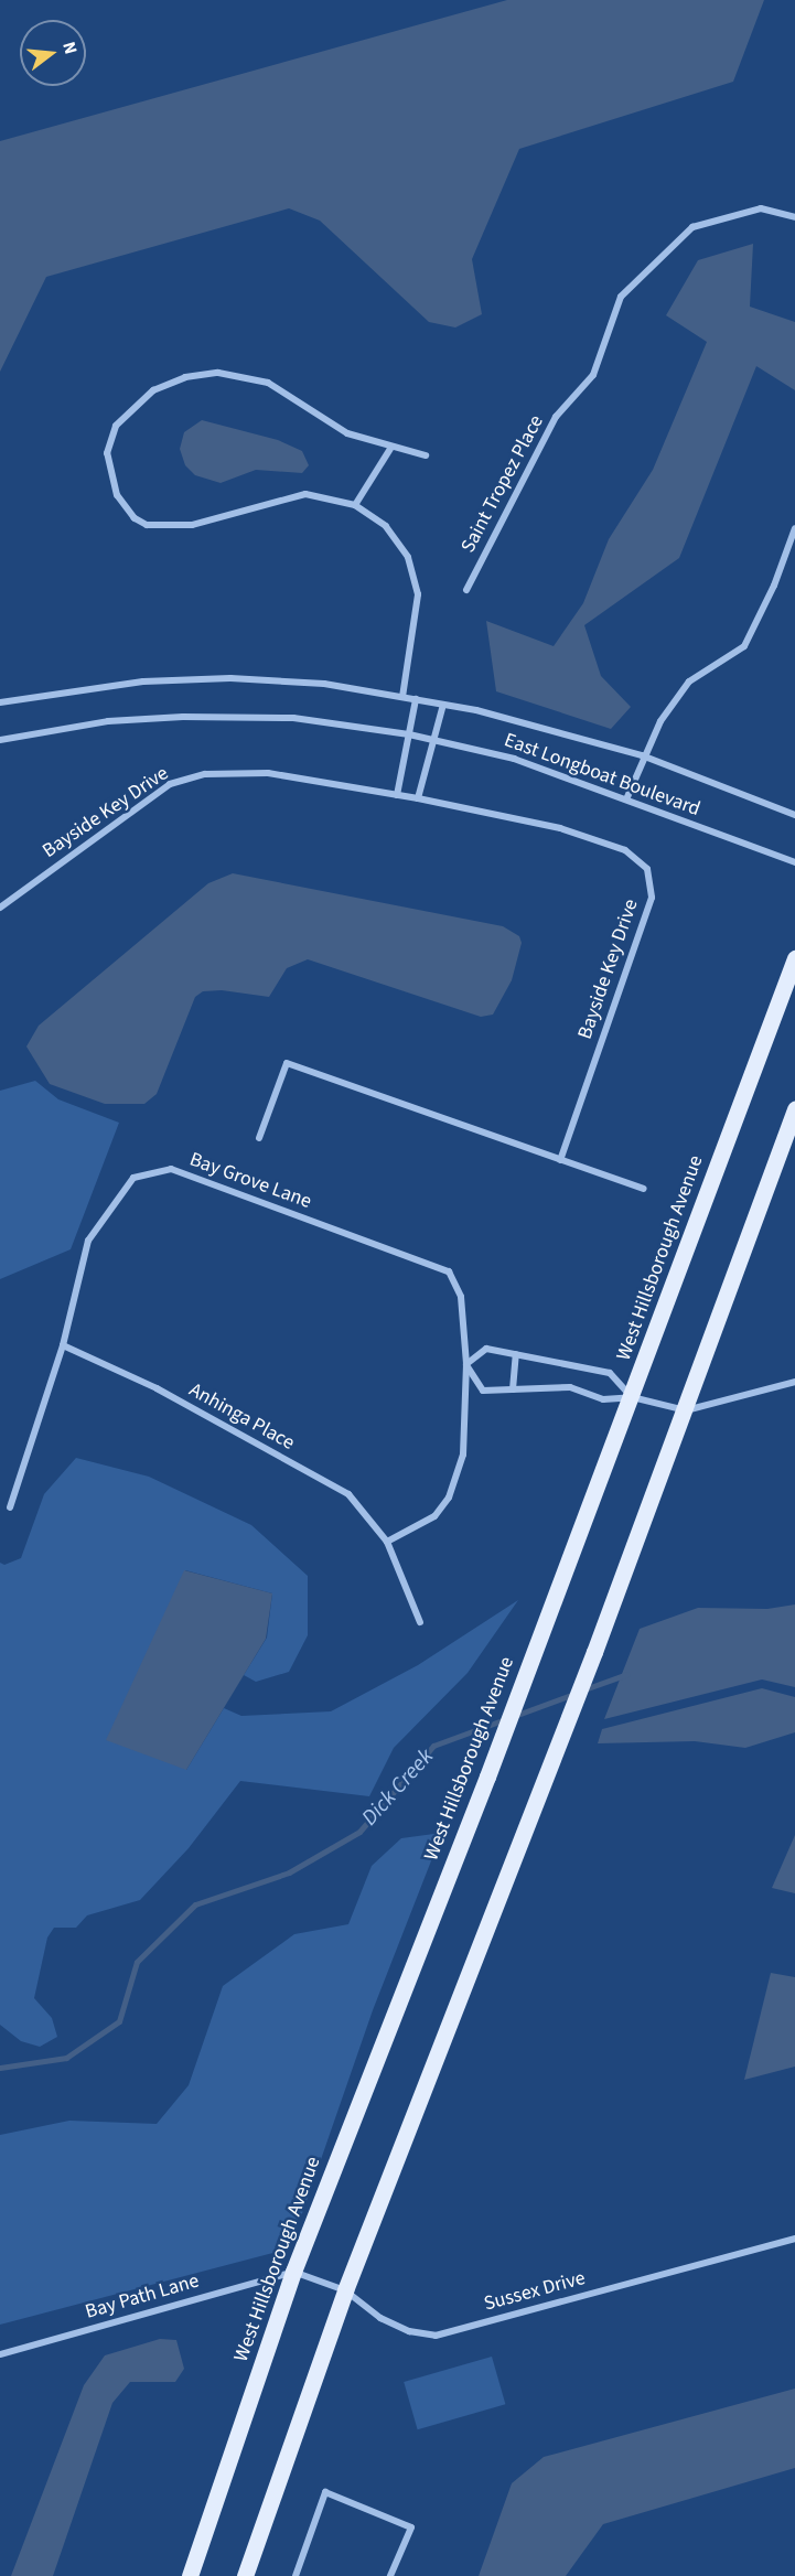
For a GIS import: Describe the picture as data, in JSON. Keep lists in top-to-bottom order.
{
  "streets": {
    "main road": ["West Hillsborough Avenue"],
    "street": [
      "Saint Tropez Place",
      "East Longboat Boulevard",
      "Bayside Key Drive",
      "Bay Grove Lane",
      "Anhinga Place",
      "Sussex Drive",
      "Bay Path Lane"
    ]
  },
  "crossings": [
    ["Bay Grove Lane", "Anhinga Place"],
    ["West Hillsborough Avenue", "Sussex Drive"],
    ["West Hillsborough Avenue", "Bay Path Lane"],
    ["Sussex Drive", "Bay Path Lane"]
  ],
  "water": ["Dick Creek"],
  "north": "right"
}
